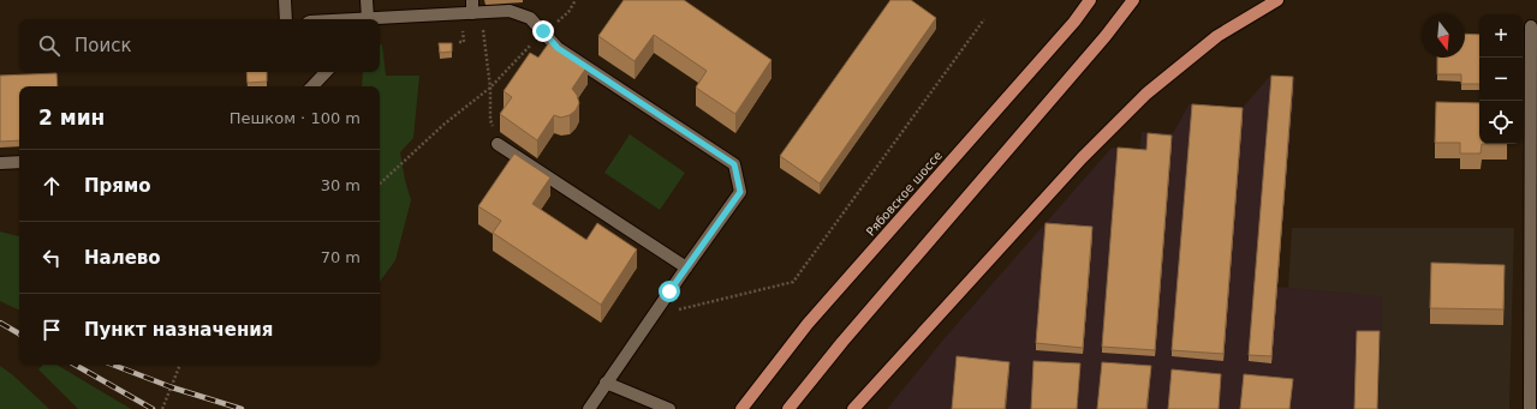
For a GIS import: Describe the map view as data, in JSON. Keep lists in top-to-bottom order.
{
  "streets": {
    "main road": ["Рябовское шоссе"]
  },
  "north": "bottom",
  "page": {
    "map_buttons": ["+", "−"],
    "search": "Поиск",
    "heading": ["2 мин", "Пешком · 100 m"],
    "list": [
      ["Прямо", "30 m"],
      ["Налево", "70 m"],
      "Пункт назначения"
    ]
  }
}
